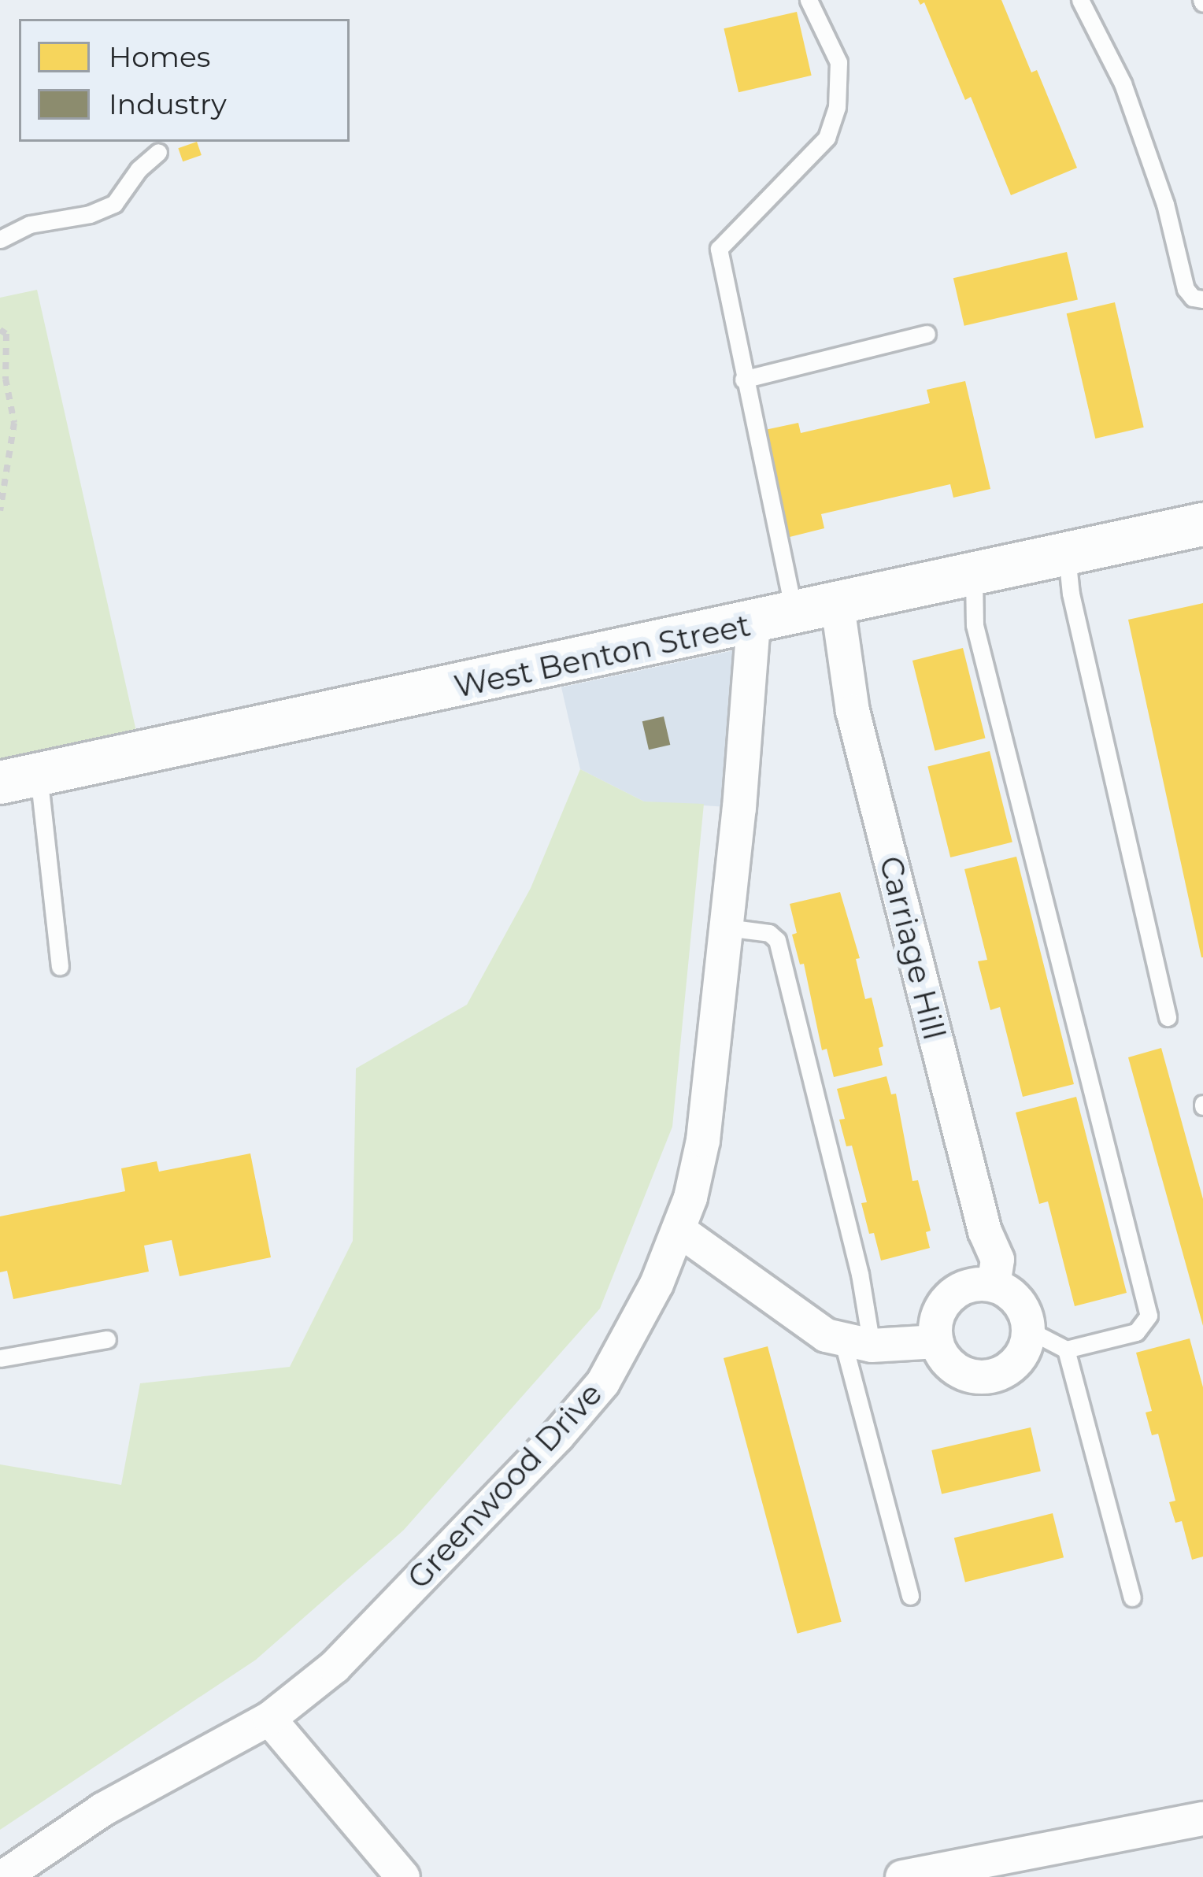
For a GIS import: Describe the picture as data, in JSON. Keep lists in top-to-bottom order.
{
  "streets": {
    "street": ["West Benton Street", "Carriage Hill", "Greenwood Drive"]
  },
  "crossings": [
    ["West Benton Street", "Carriage Hill"],
    ["West Benton Street", "Greenwood Drive"]
  ],
  "legend": ["Homes", "Industry"]
}
